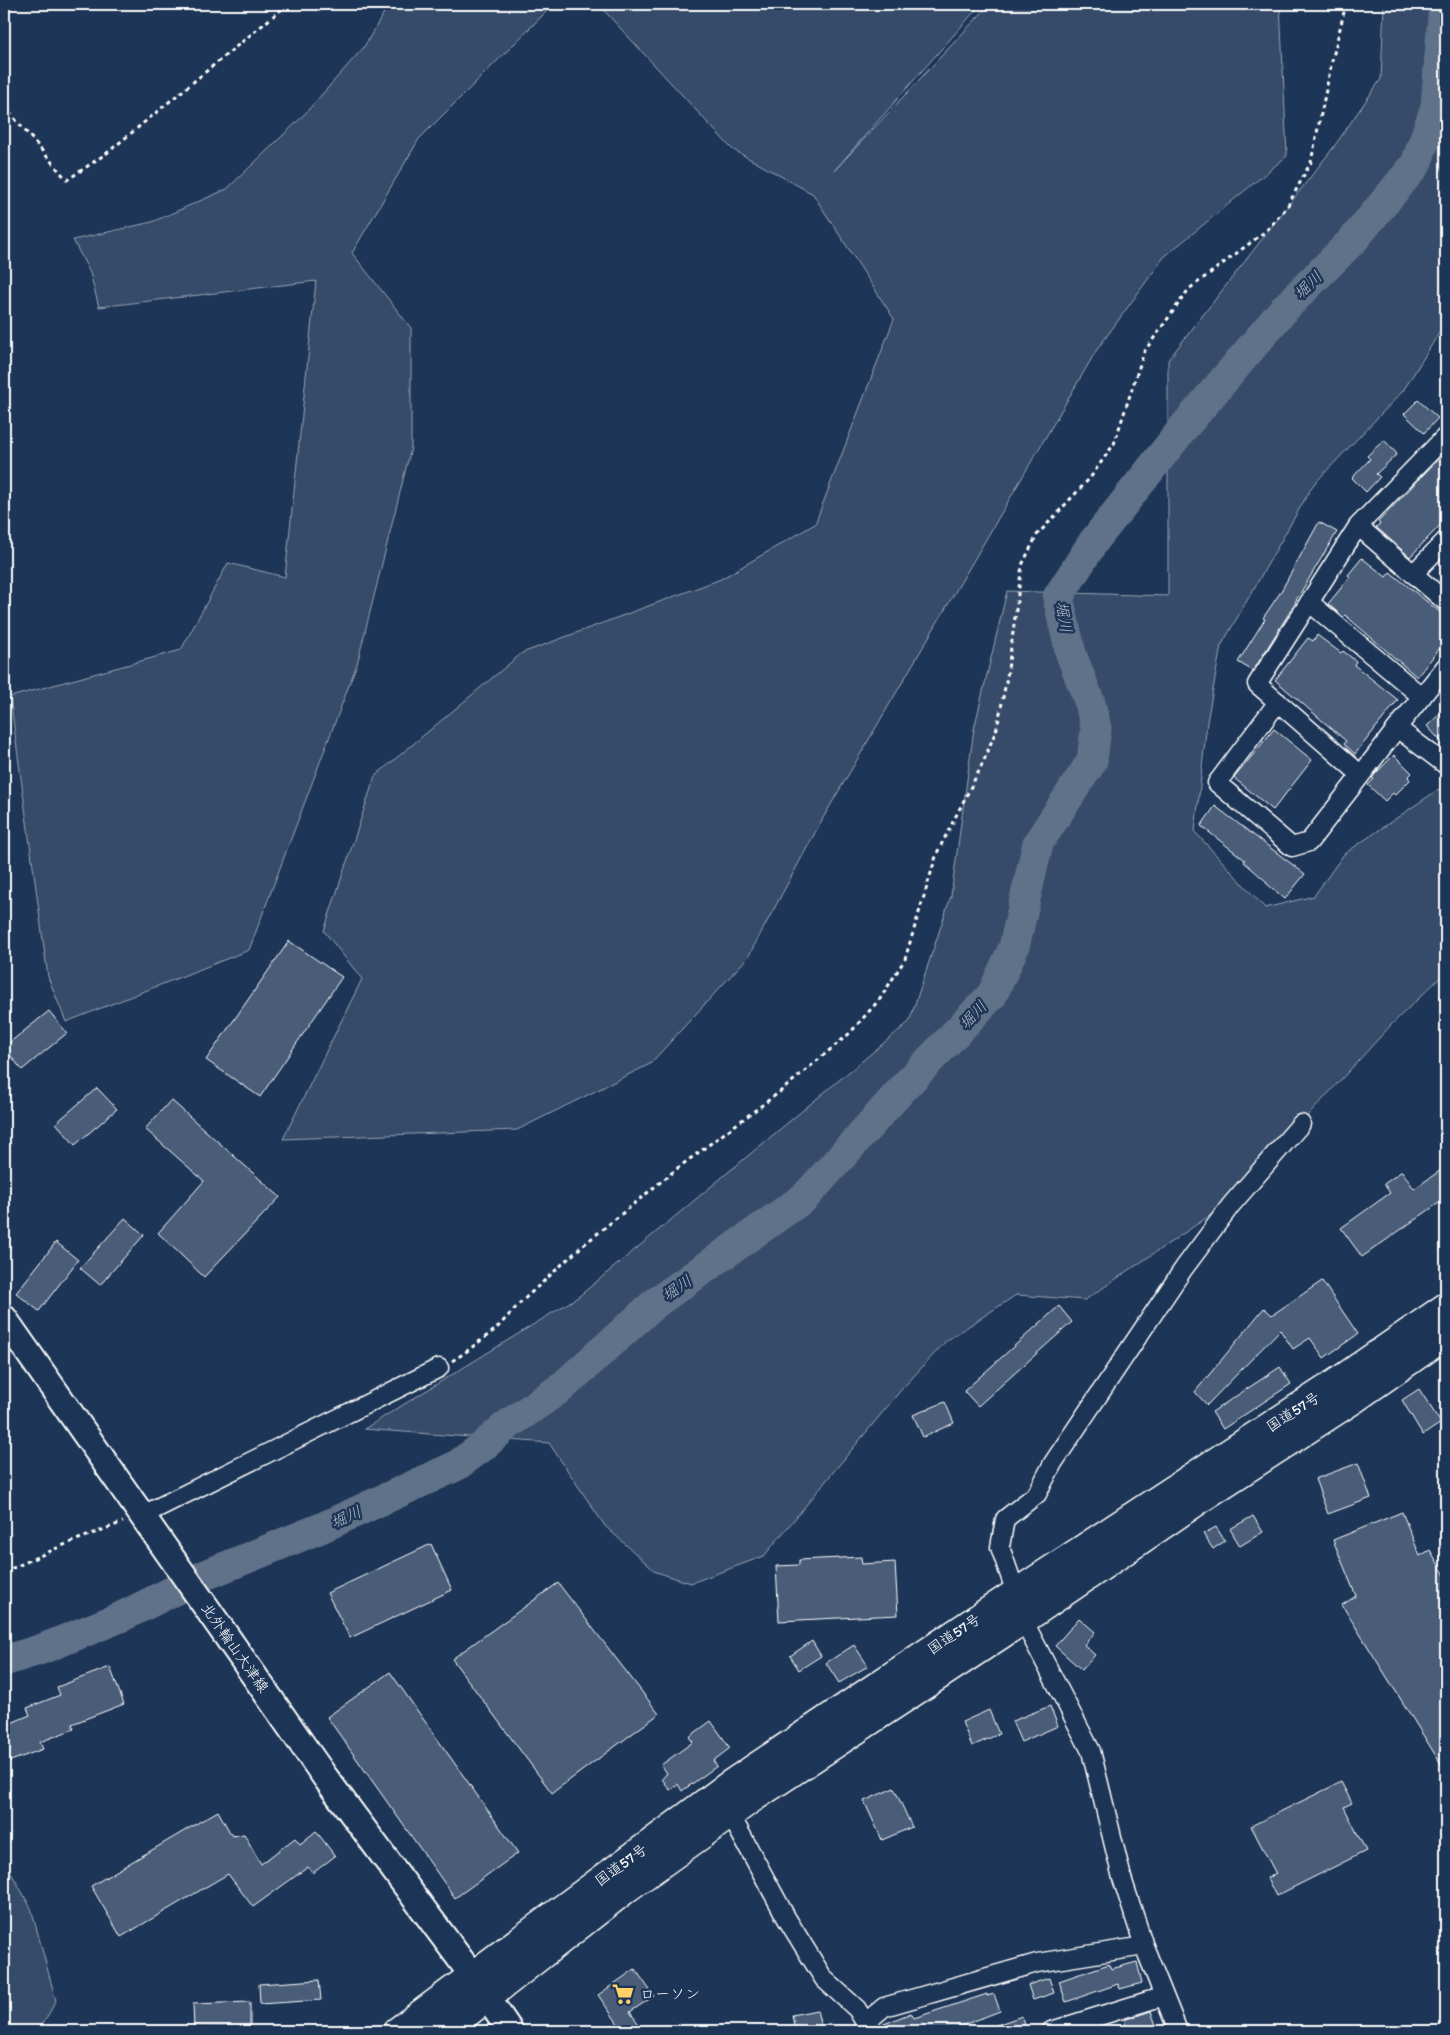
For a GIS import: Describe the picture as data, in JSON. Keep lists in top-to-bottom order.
{
  "streets": {
    "highway": ["国道57号"],
    "main road": ["北外輪山大津線"]
  },
  "crossings": [
    ["国道57号", "北外輪山大津線"]
  ],
  "water": ["堀川"],
  "places": {
    "supermarket": ["ローソン"]
  }
}
